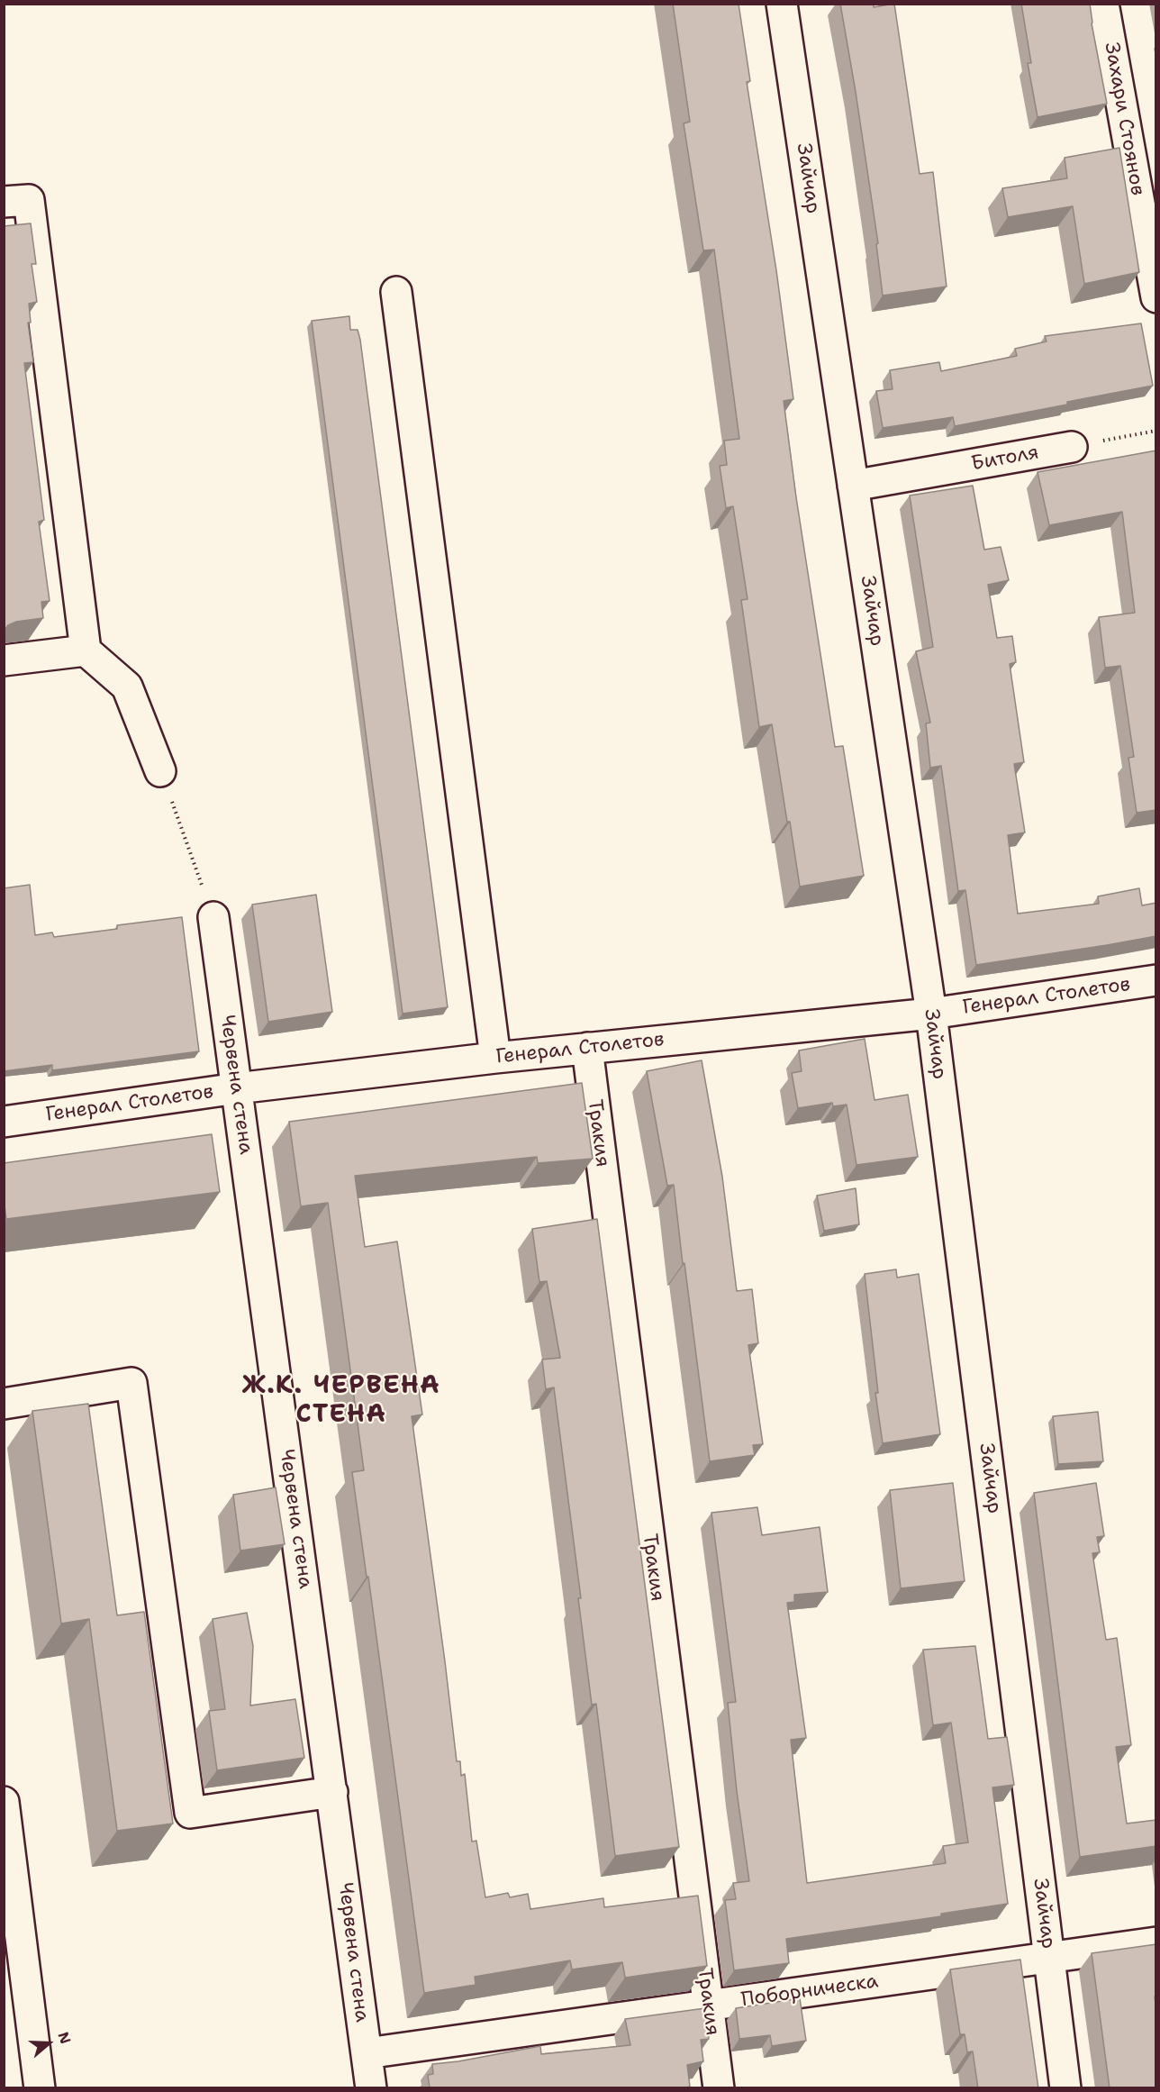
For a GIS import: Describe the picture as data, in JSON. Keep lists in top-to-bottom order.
{
  "streets": {
    "street": [
      "Захари Стоянов",
      "Зайчар",
      "Битоля",
      "Генерал Столетов",
      "Червена стена",
      "Тракия",
      "Поборническа"
    ]
  },
  "crossings": [
    ["Зайчар", "Битоля"],
    ["Зайчар", "Генерал Столетов"],
    ["Зайчар", "Поборническа"],
    ["Генерал Столетов", "Червена стена"],
    ["Генерал Столетов", "Тракия"],
    ["Червена стена", "Поборническа"],
    ["Тракия", "Поборническа"]
  ],
  "districts": ["Ж.К. ЧЕРВЕНА СТЕНА"],
  "north": "right"
}
